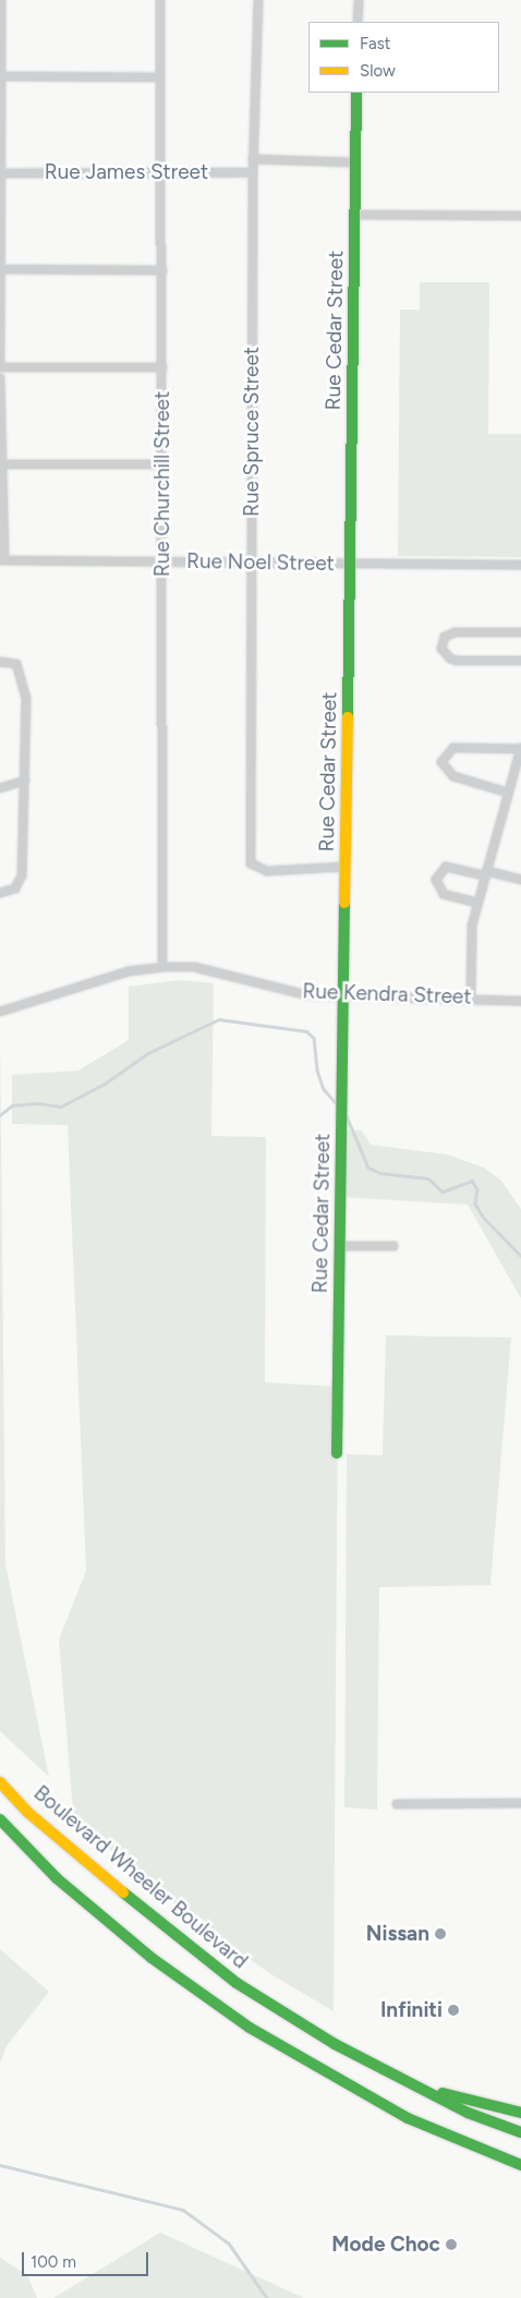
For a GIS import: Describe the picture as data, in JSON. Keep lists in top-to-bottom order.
{
  "streets": {
    "main road": ["Rue Cedar Street", "Boulevard Wheeler Boulevard"],
    "street": [
      "Rue James Street",
      "Rue Spruce Street",
      "Rue Churchill Street",
      "Rue Noel Street",
      "Rue Kendra Street"
    ]
  },
  "crossings": [
    ["Rue James Street", "Rue Spruce Street"],
    ["Rue James Street", "Rue Churchill Street"],
    ["Rue Cedar Street", "Rue Spruce Street"],
    ["Rue Cedar Street", "Rue Noel Street"],
    ["Rue Cedar Street", "Rue Kendra Street"],
    ["Rue Spruce Street", "Rue Noel Street"],
    ["Rue Churchill Street", "Rue Noel Street"],
    ["Rue Churchill Street", "Rue Kendra Street"]
  ],
  "places": ["Nissan", "Infiniti", "Mode Choc"],
  "legend": ["Fast", "Slow"],
  "scale_bar": "100 m"
}
